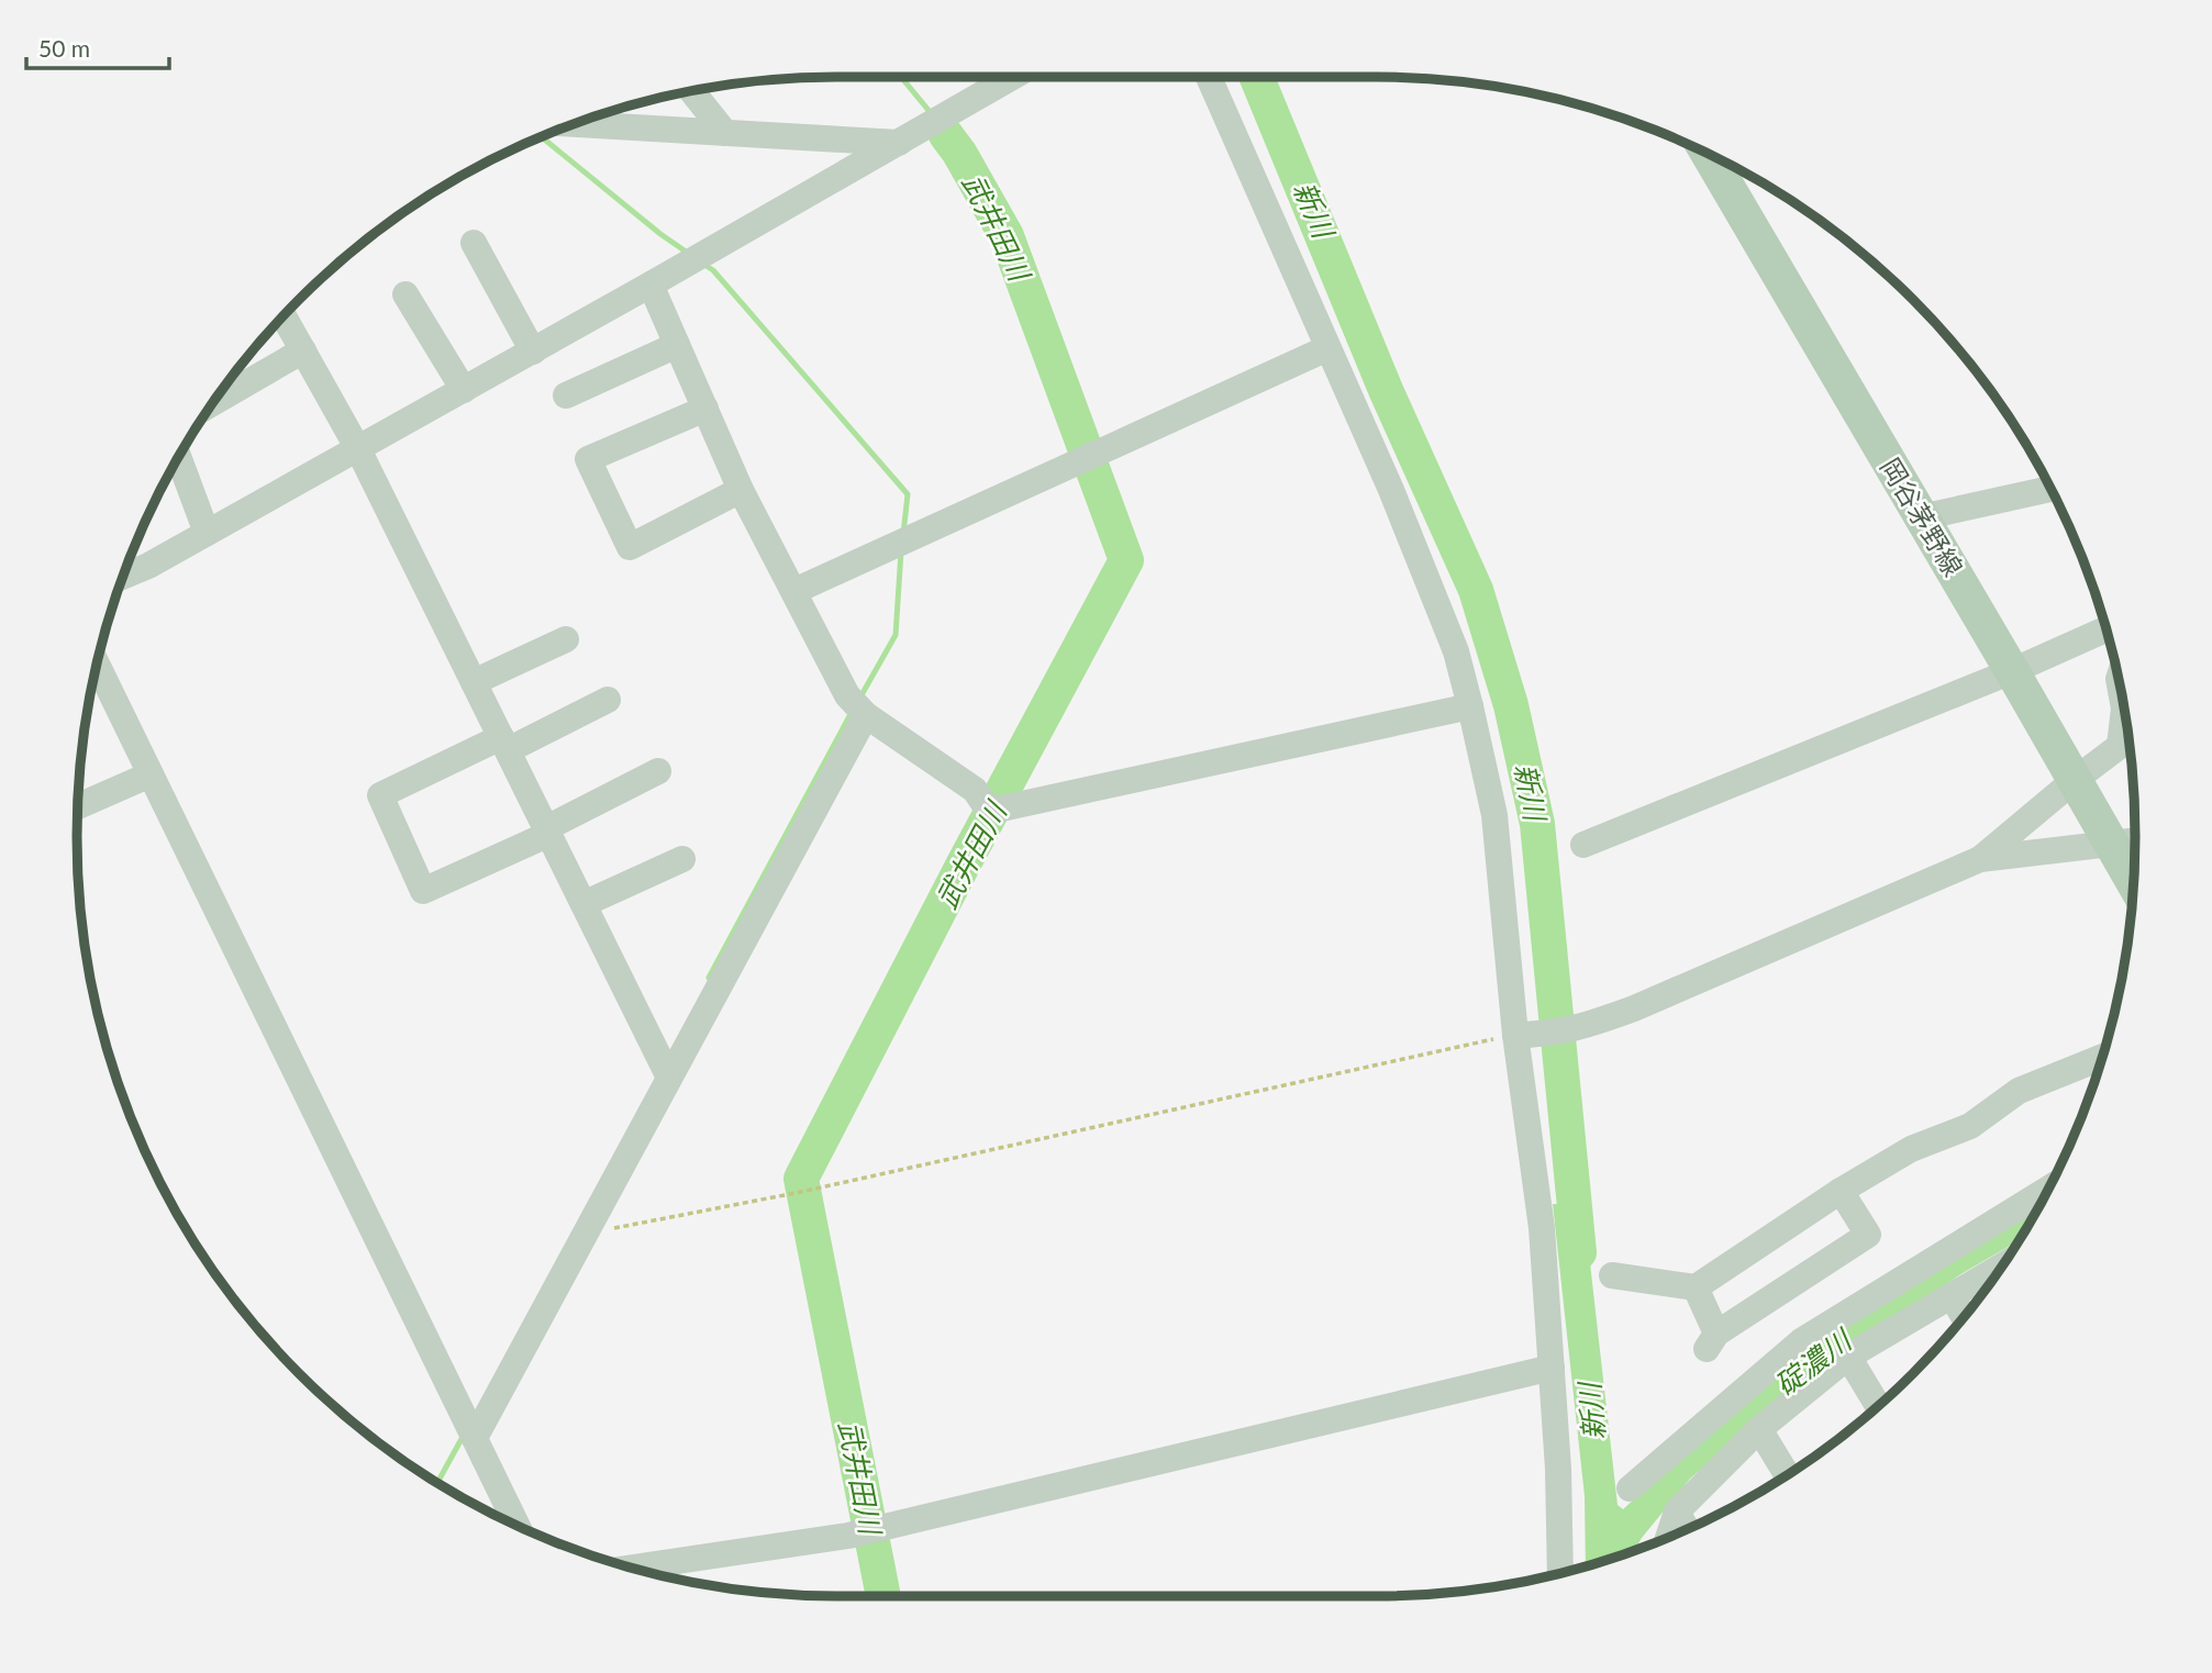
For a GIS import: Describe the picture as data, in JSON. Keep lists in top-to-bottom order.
{
  "streets": {
    "main road": ["岡谷茅野線"]
  },
  "water": ["新川", "武井田川", "碇濃川"],
  "scale_bar": "50 m"
}
